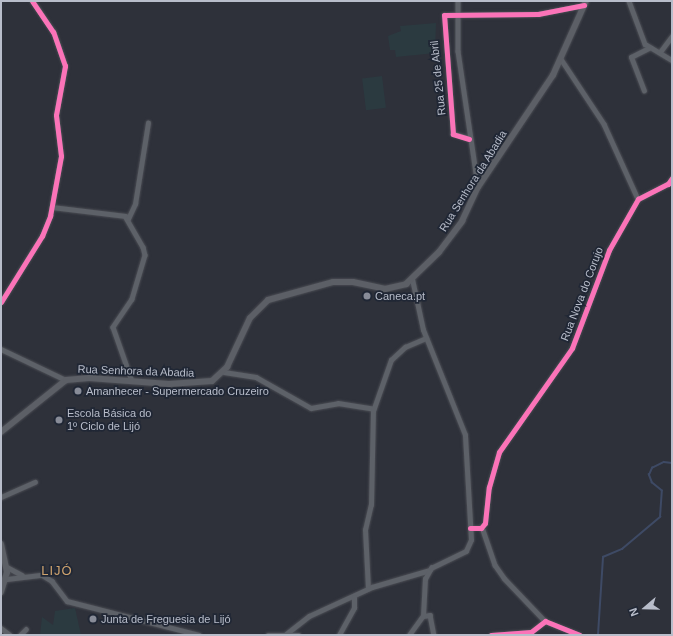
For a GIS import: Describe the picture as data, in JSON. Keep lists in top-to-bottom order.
{
  "streets": {
    "main road": ["Rua Senhora da Abadia"],
    "street": ["Rua 25 de Abril", "Rua Nova do Corujo"]
  },
  "crossings": [
    ["Rua 25 de Abril", "Rua Senhora da Abadia"]
  ],
  "districts": ["LIJÓ"],
  "places": [
    "Caneca.pt",
    "Amanhecer - Supermercado Cruzeiro",
    "Escola Básica do 1º Ciclo de Lijó",
    "Junta de Freguesia de Lijó"
  ],
  "north": "left"
}
